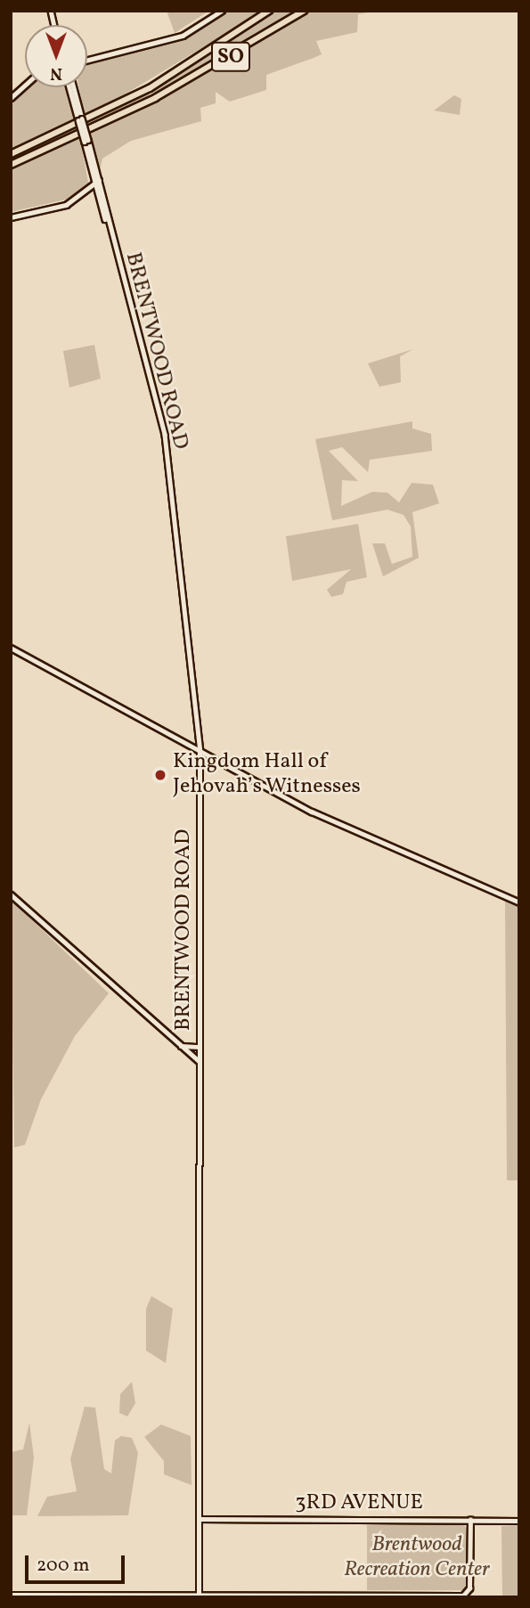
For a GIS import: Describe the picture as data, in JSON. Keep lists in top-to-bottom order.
{
  "streets": {
    "highway": ["SO"],
    "street": ["BRENTWOOD ROAD", "3RD AVENUE"]
  },
  "crossings": [
    ["BRENTWOOD ROAD", "3RD AVENUE"]
  ],
  "parks": ["Brentwood Recreation Center"],
  "places": ["Kingdom Hall of Jehovah’s Witnesses"],
  "scale_bar": "200 m",
  "north": "bottom"
}
